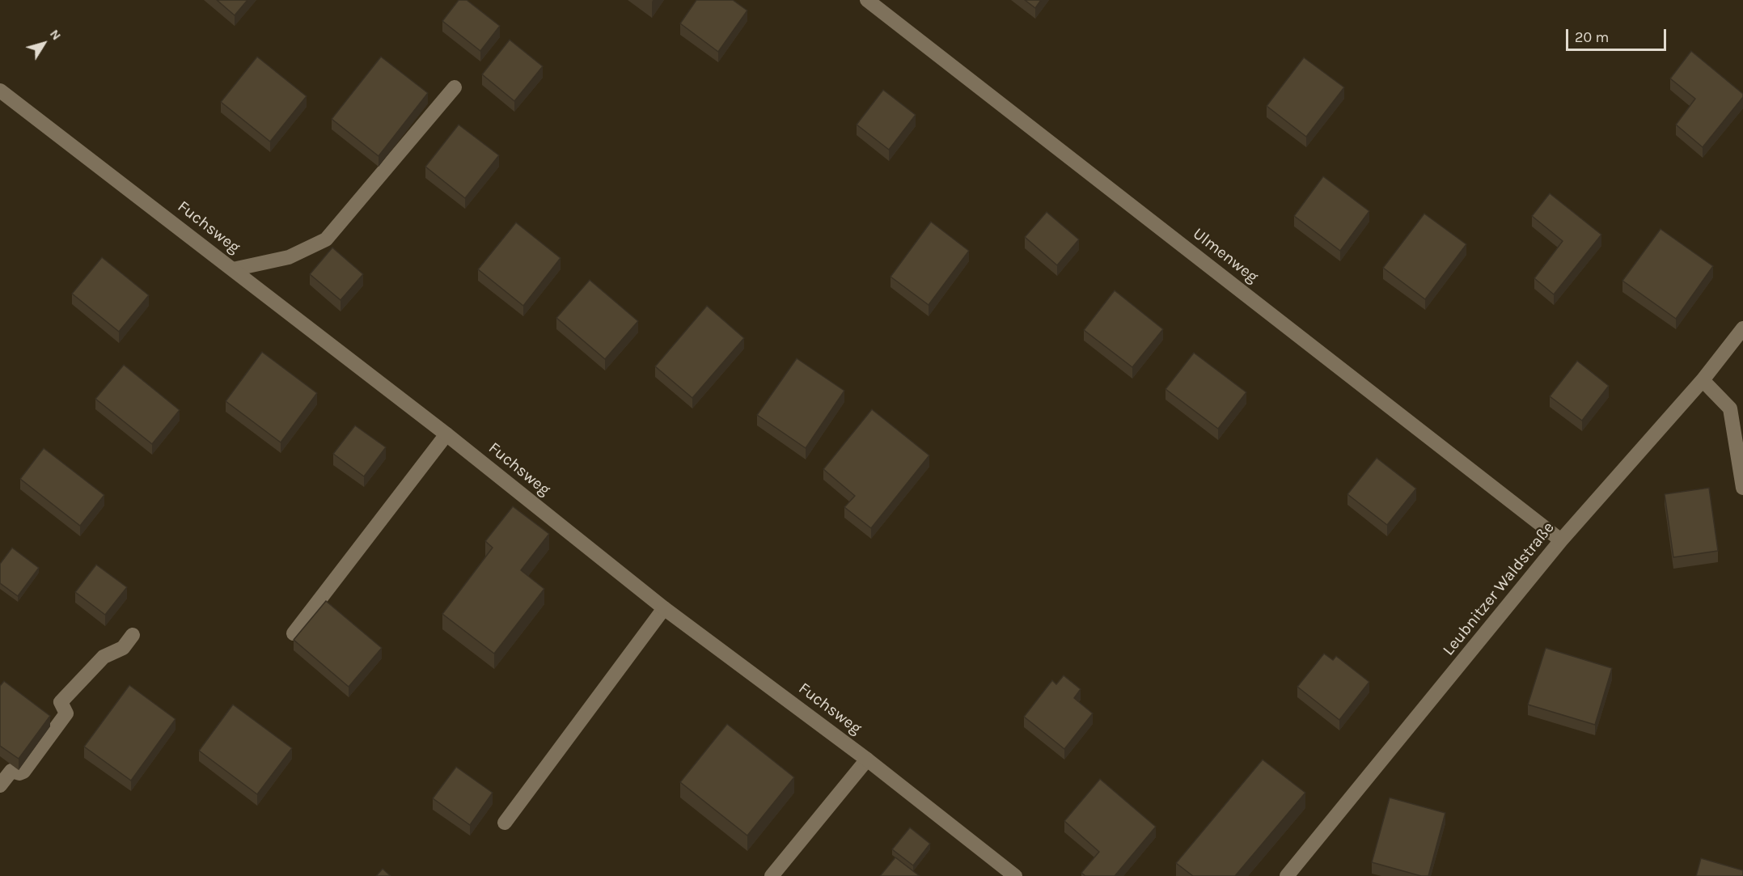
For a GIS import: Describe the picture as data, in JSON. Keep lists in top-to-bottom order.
{
  "streets": {
    "street": ["Fuchsweg", "Ulmenweg", "Leubnitzer Waldstraße"]
  },
  "crossings": [
    ["Ulmenweg", "Leubnitzer Waldstraße"]
  ],
  "scale_bar": "20 m",
  "north": "top right"
}
